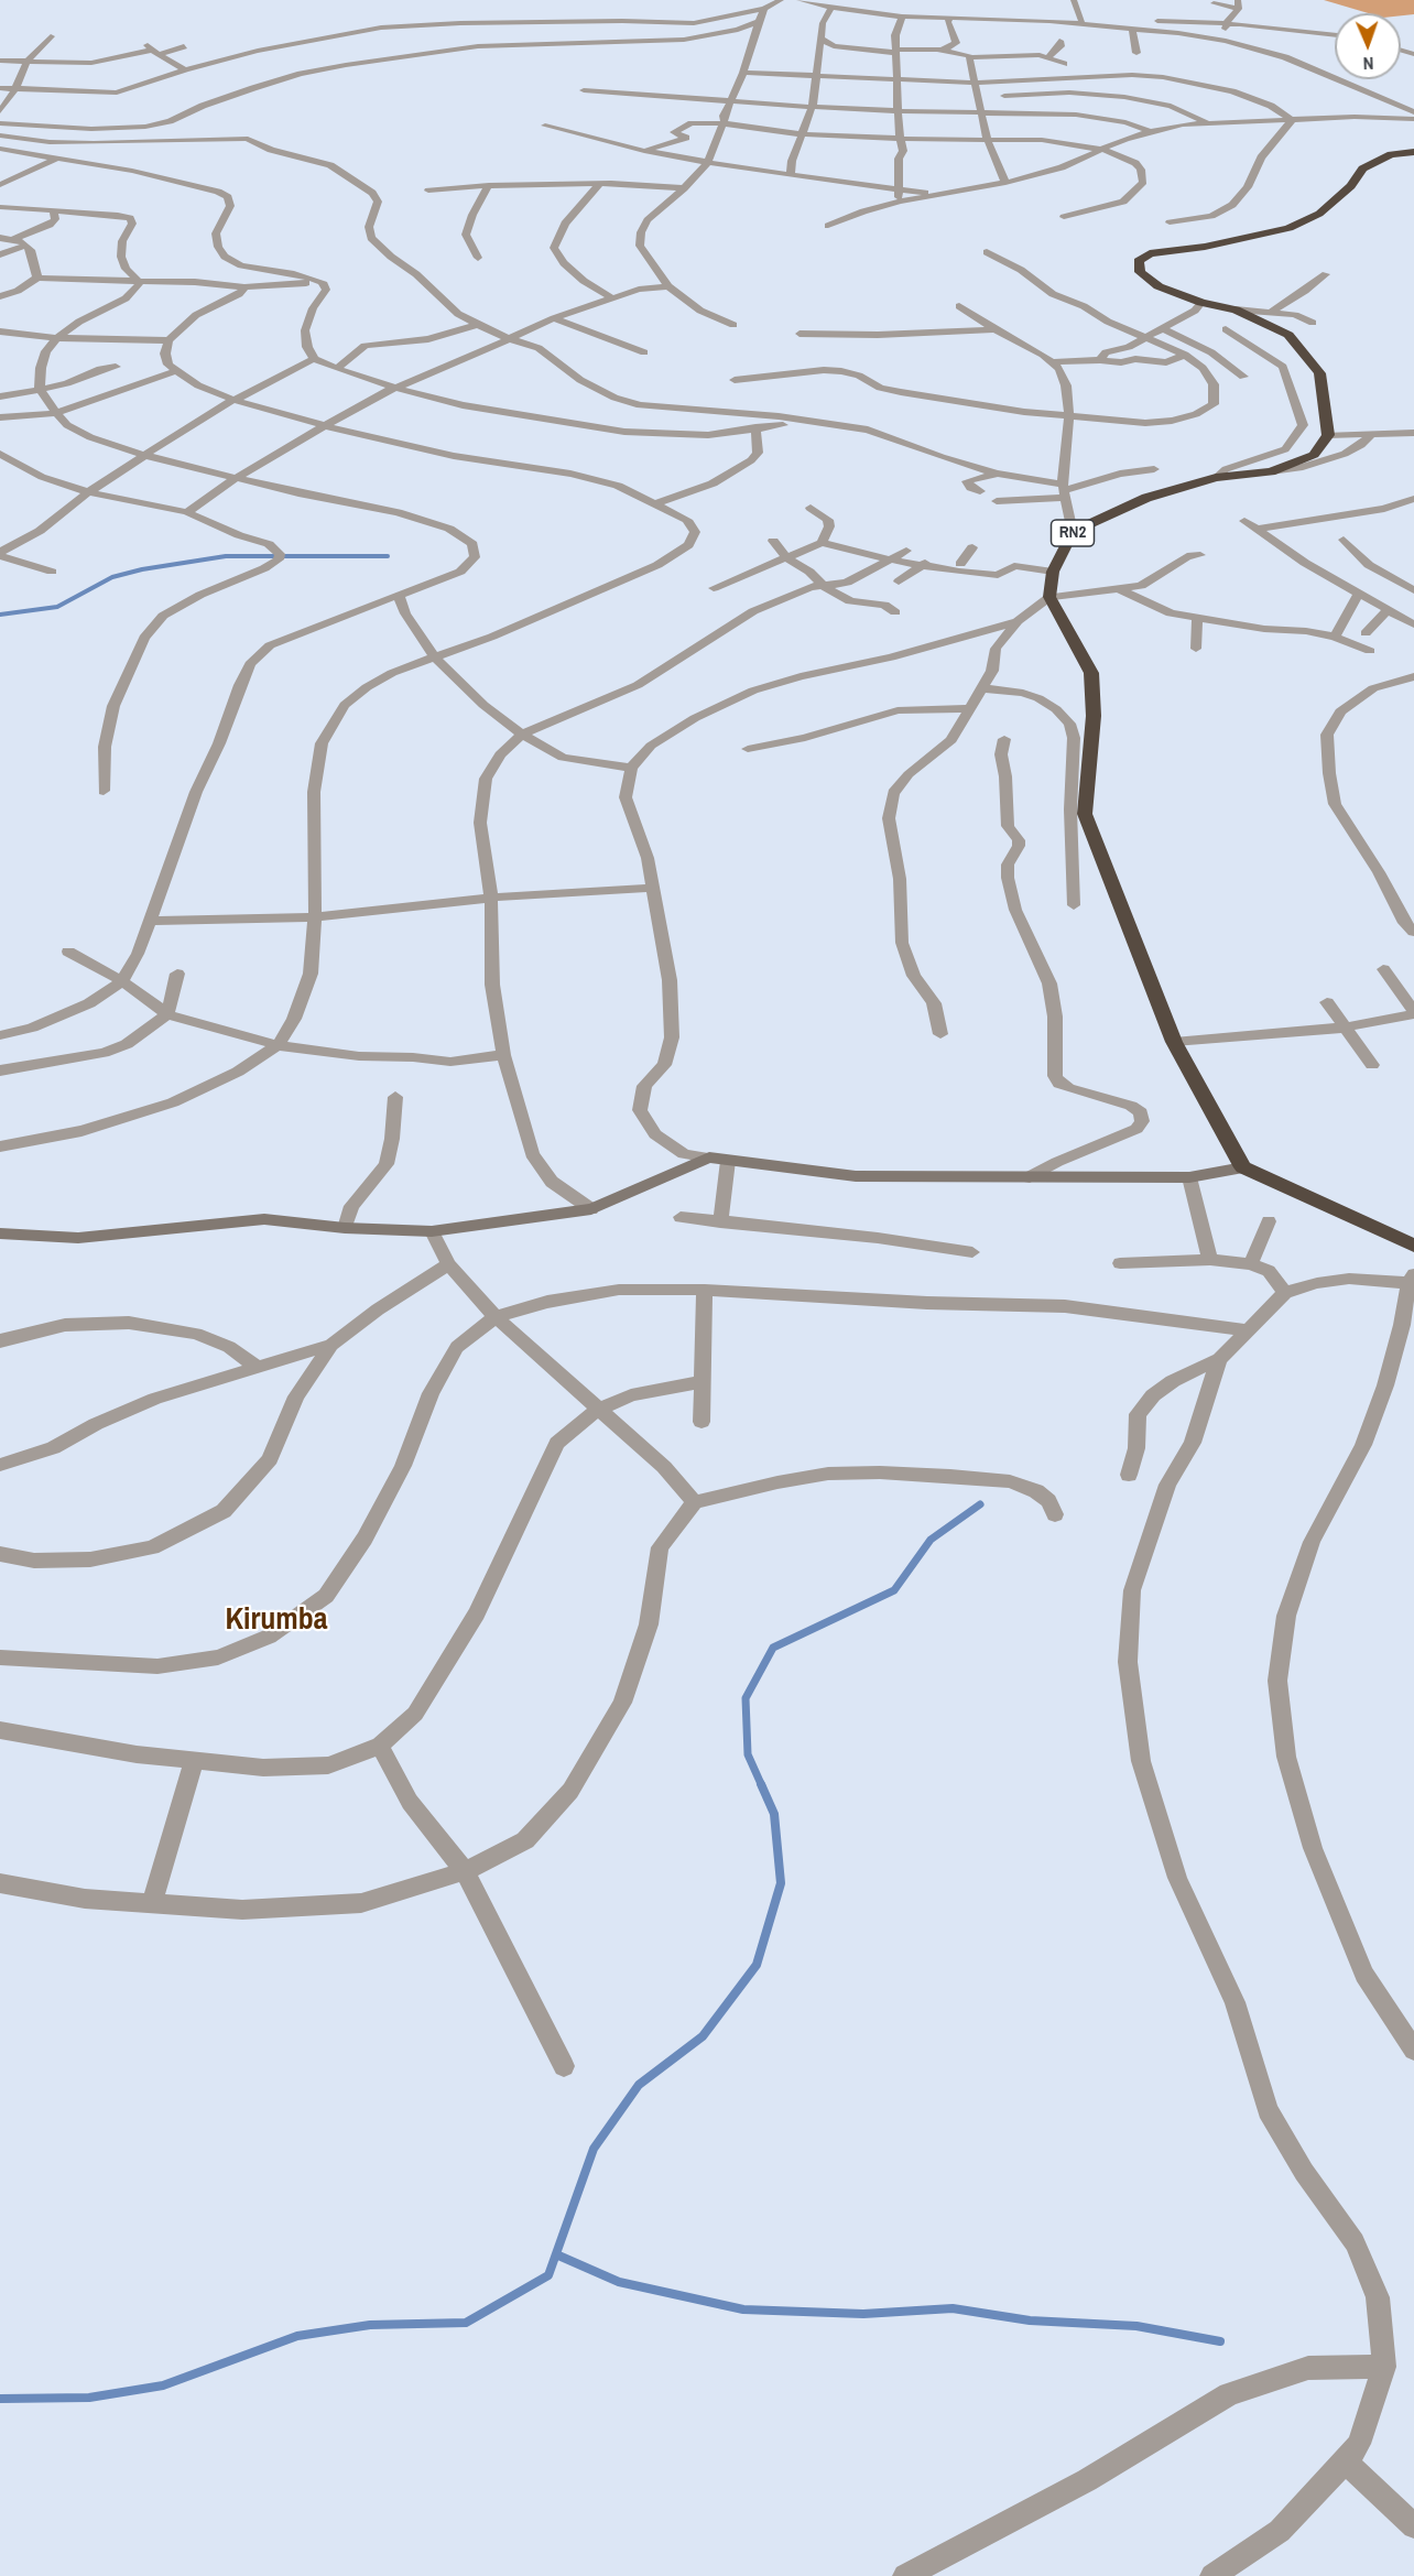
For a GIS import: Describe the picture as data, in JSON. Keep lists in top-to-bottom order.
{
  "streets": {
    "highway": ["RN2"]
  },
  "districts": ["Kirumba"],
  "north": "bottom"
}
